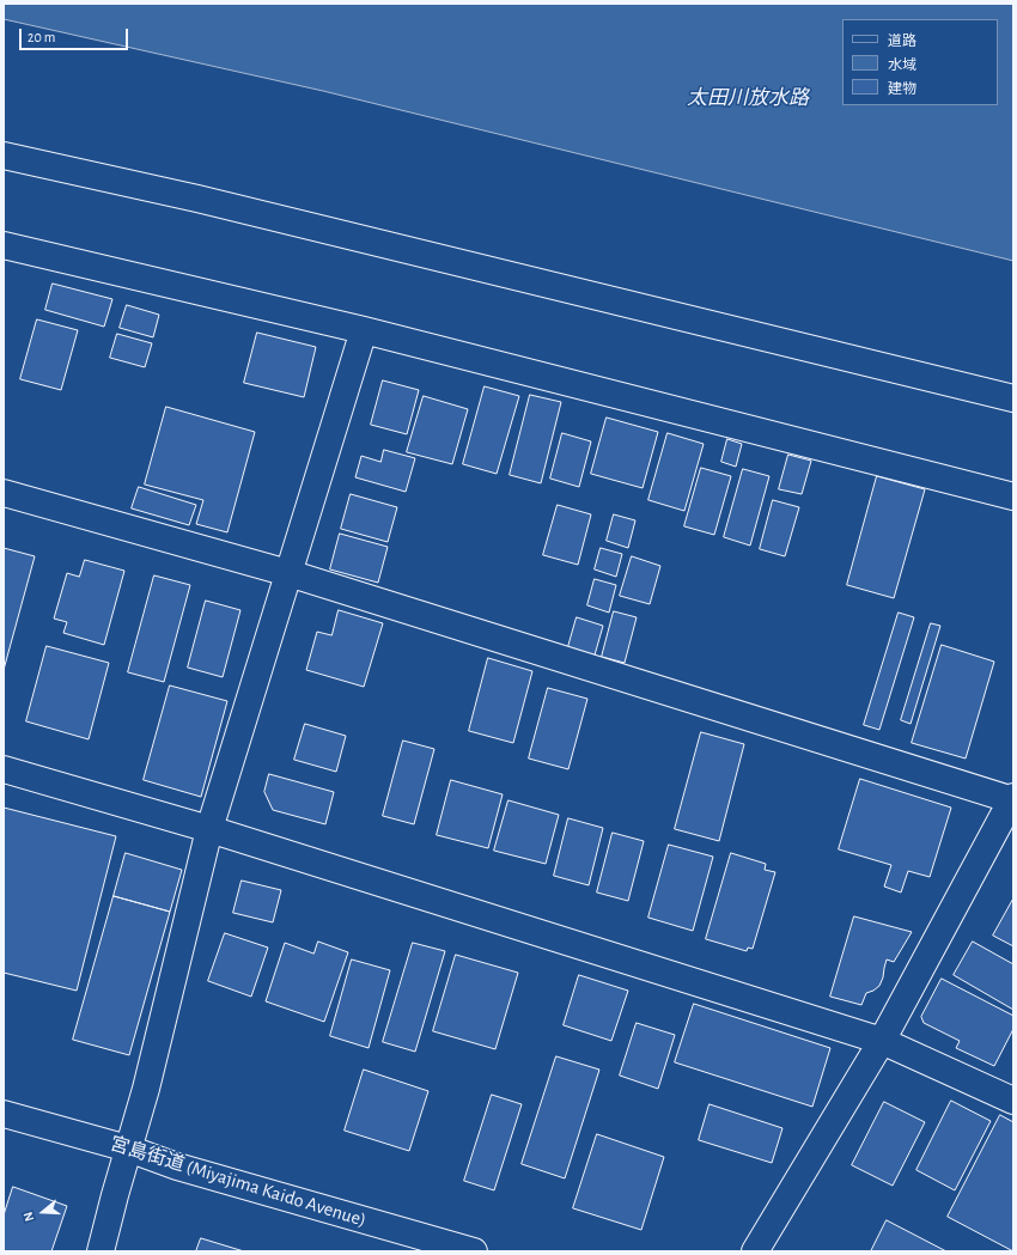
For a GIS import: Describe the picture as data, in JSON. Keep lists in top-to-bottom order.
{
  "streets": {
    "street": ["宮島街道 (Miyajima Kaido Avenue)"]
  },
  "water": ["太田川放水路"],
  "legend": ["道路", "水域", "建物"],
  "scale_bar": "20 m",
  "north": "left"
}
